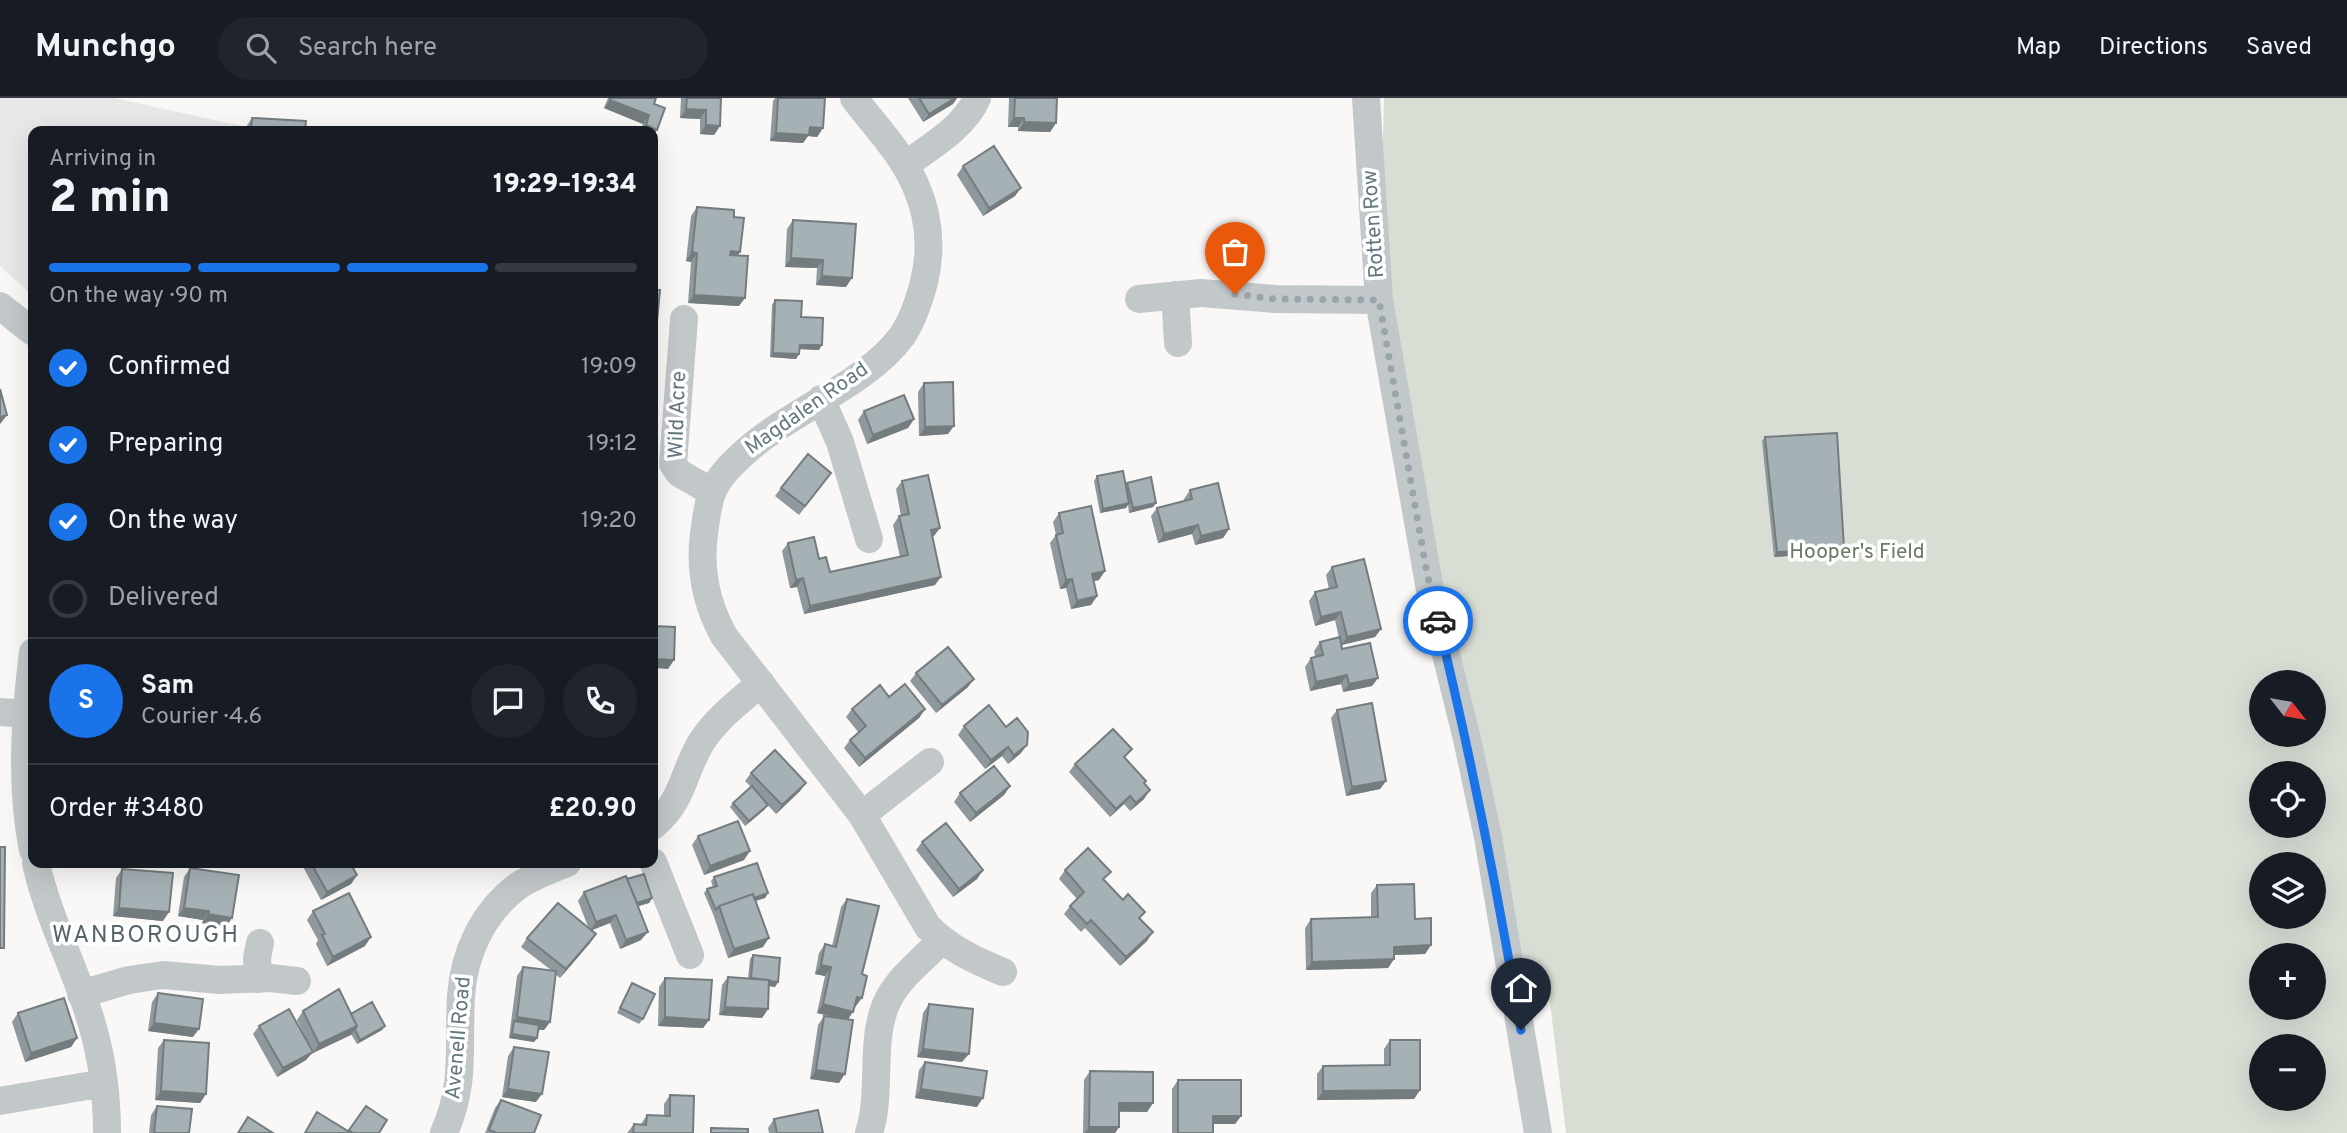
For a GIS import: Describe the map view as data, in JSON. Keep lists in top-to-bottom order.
{
  "streets": {
    "street": [
      "Rotten Row",
      "Magdalen Road",
      "Wild Acre",
      "Avenell Road"
    ]
  },
  "crossings": [
    ["Magdalen Road", "Wild Acre"]
  ],
  "districts": ["WANBOROUGH"],
  "parks": ["Hooper's Field"],
  "north": "bottom right",
  "page": {
    "header": "Munchgo",
    "search": "Search here",
    "nav": ["Map", "Directions", "Saved"],
    "heading": ["2 min", "Arriving in", "19:29–19:34"],
    "panel": [
      "Sam",
      "Courier · 4.6",
      "Order #3480",
      "£20.90"
    ],
    "bar": "On the way · 90 m",
    "list": [
      ["Confirmed", "19:09"],
      ["Preparing", "19:12"],
      ["On the way", "19:20"],
      "Delivered"
    ],
    "round": "S",
    "map_buttons": ["+", "−"]
  }
}
